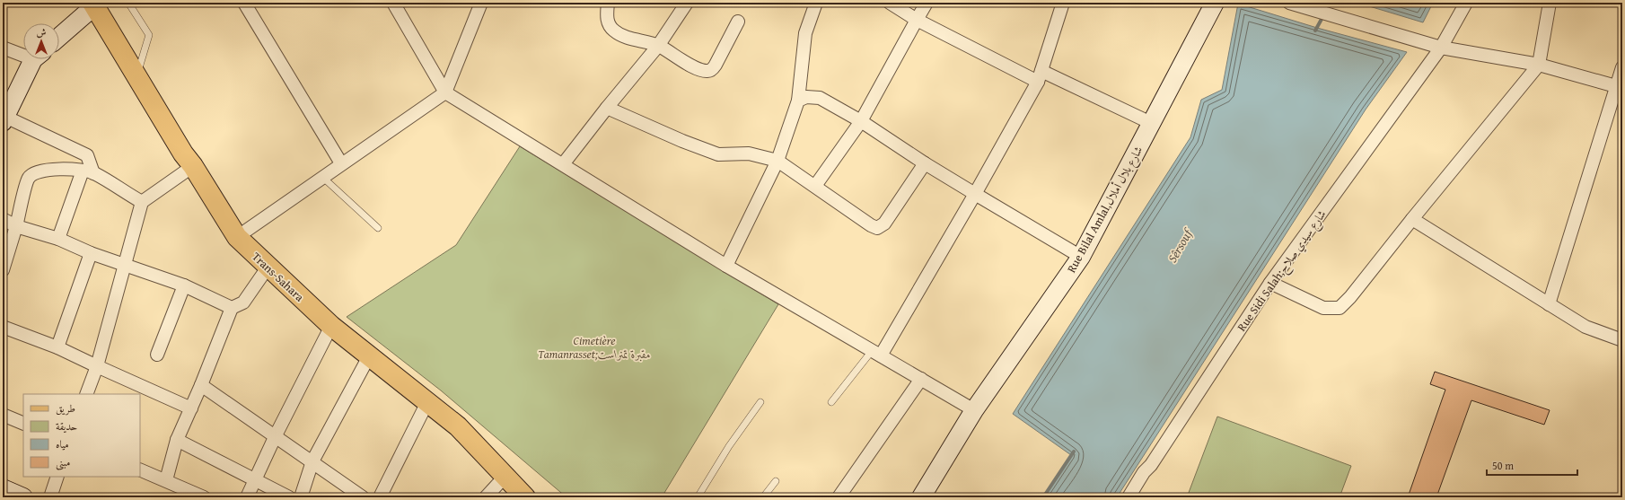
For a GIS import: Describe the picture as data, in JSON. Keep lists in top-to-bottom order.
{
  "streets": {
    "main road": ["Rue Bilal Amlal,شارع بلال أملال", "Trans-Sahara"],
    "street": ["Rue Sidi Salah;شارع سيدي صلاح"]
  },
  "water": ["Sêrsouf"],
  "parks": ["Cimetière Tamanrasset;مقبرة تمنراست"],
  "legend": [
    "طريق",
    "حديقة",
    "مياه",
    "مبنى"
  ],
  "scale_bar": "50 m",
  "north": "top"
}
